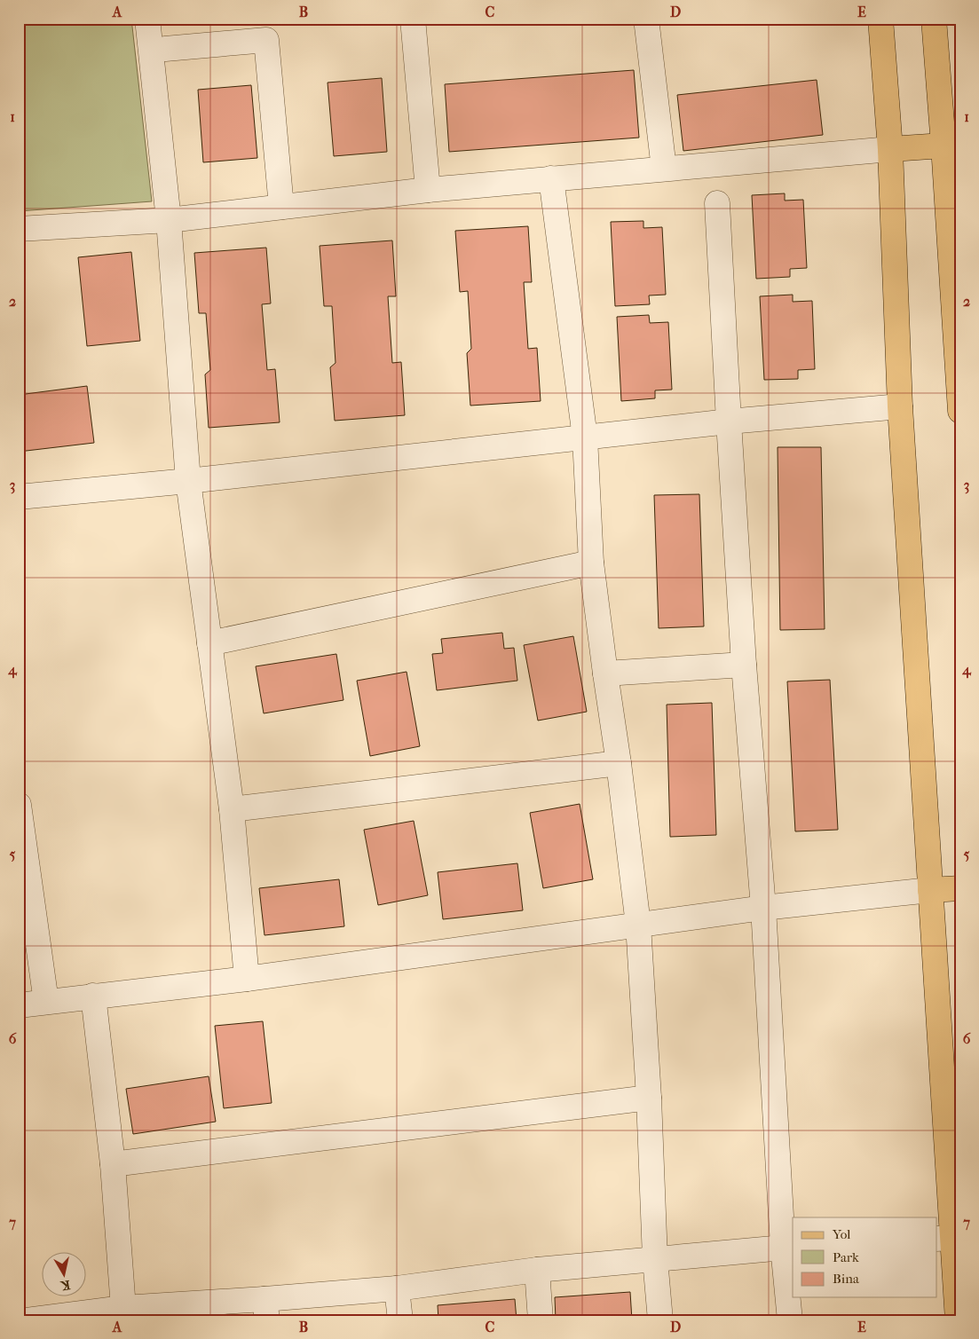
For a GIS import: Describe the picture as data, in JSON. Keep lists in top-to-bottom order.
{
  "legend": ["Yol", "Park", "Bina"],
  "north": "bottom",
  "grid": {
    "columns": [
      "A",
      "B",
      "C",
      "D",
      "E"
    ],
    "rows": [
      "1",
      "2",
      "3",
      "4",
      "5",
      "6",
      "7"
    ]
  }
}
